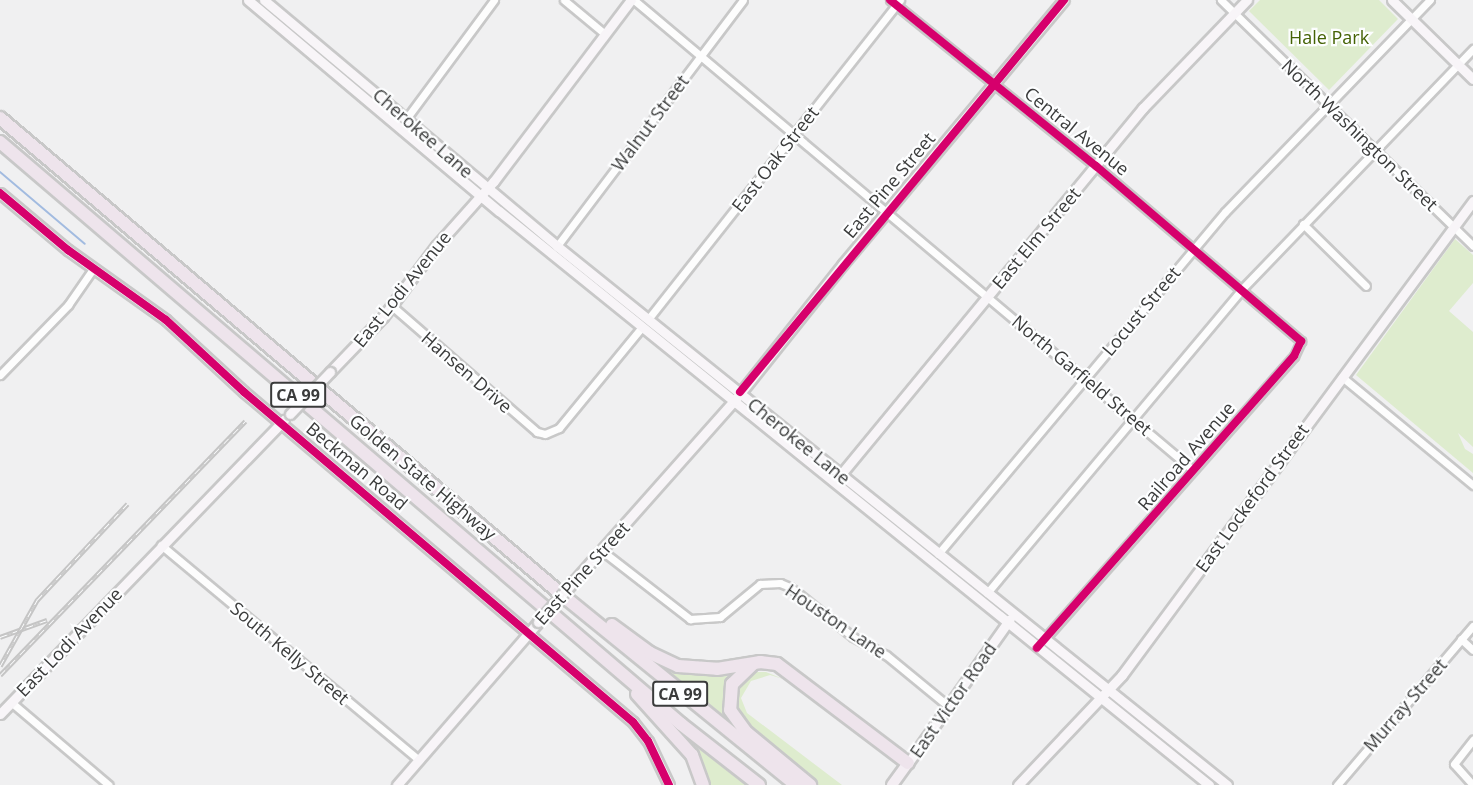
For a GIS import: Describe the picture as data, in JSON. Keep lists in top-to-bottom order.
{
  "streets": {
    "highway": ["CA 99", "Golden State Highway"],
    "main road": ["East Victor Road"],
    "street": [
      "Walnut Street",
      "Central Avenue",
      "Cherokee Lane",
      "North Washington Street",
      "East Oak Street",
      "East Pine Street",
      "East Elm Street",
      "East Lodi Avenue",
      "Locust Street",
      "Hansen Drive",
      "North Garfield Street",
      "Railroad Avenue",
      "Beckman Road",
      "East Lockeford Street",
      "Houston Lane",
      "South Kelly Street",
      "Murray Street"
    ]
  },
  "crossings": [
    ["Walnut Street", "Cherokee Lane"],
    ["Walnut Street", "North Garfield Street"],
    ["Central Avenue", "East Oak Street"],
    ["Central Avenue", "East Pine Street"],
    ["Central Avenue", "East Elm Street"],
    ["Central Avenue", "Locust Street"],
    ["Central Avenue", "Railroad Avenue"],
    ["Cherokee Lane", "East Oak Street"],
    ["Cherokee Lane", "East Pine Street"],
    ["Cherokee Lane", "East Elm Street"],
    ["Cherokee Lane", "East Lodi Avenue"],
    ["Cherokee Lane", "Locust Street"],
    ["Cherokee Lane", "Hansen Drive"],
    ["Cherokee Lane", "Railroad Avenue"],
    ["Cherokee Lane", "East Lockeford Street"],
    ["Cherokee Lane", "East Victor Road"],
    ["North Washington Street", "East Elm Street"],
    ["North Washington Street", "Locust Street"],
    ["North Washington Street", "East Lockeford Street"],
    ["East Oak Street", "North Garfield Street"],
    ["East Pine Street", "North Garfield Street"],
    ["East Pine Street", "Beckman Road"],
    ["East Pine Street", "Houston Lane"],
    ["East Pine Street", "South Kelly Street"],
    ["East Elm Street", "North Garfield Street"],
    ["East Lodi Avenue", "Hansen Drive"],
    ["East Lodi Avenue", "North Garfield Street"],
    ["East Lodi Avenue", "Beckman Road"],
    ["East Lodi Avenue", "South Kelly Street"],
    ["Locust Street", "North Garfield Street"],
    ["North Garfield Street", "Railroad Avenue"],
    ["Houston Lane", "East Victor Road"]
  ],
  "parks": ["Hale Park"]
}
